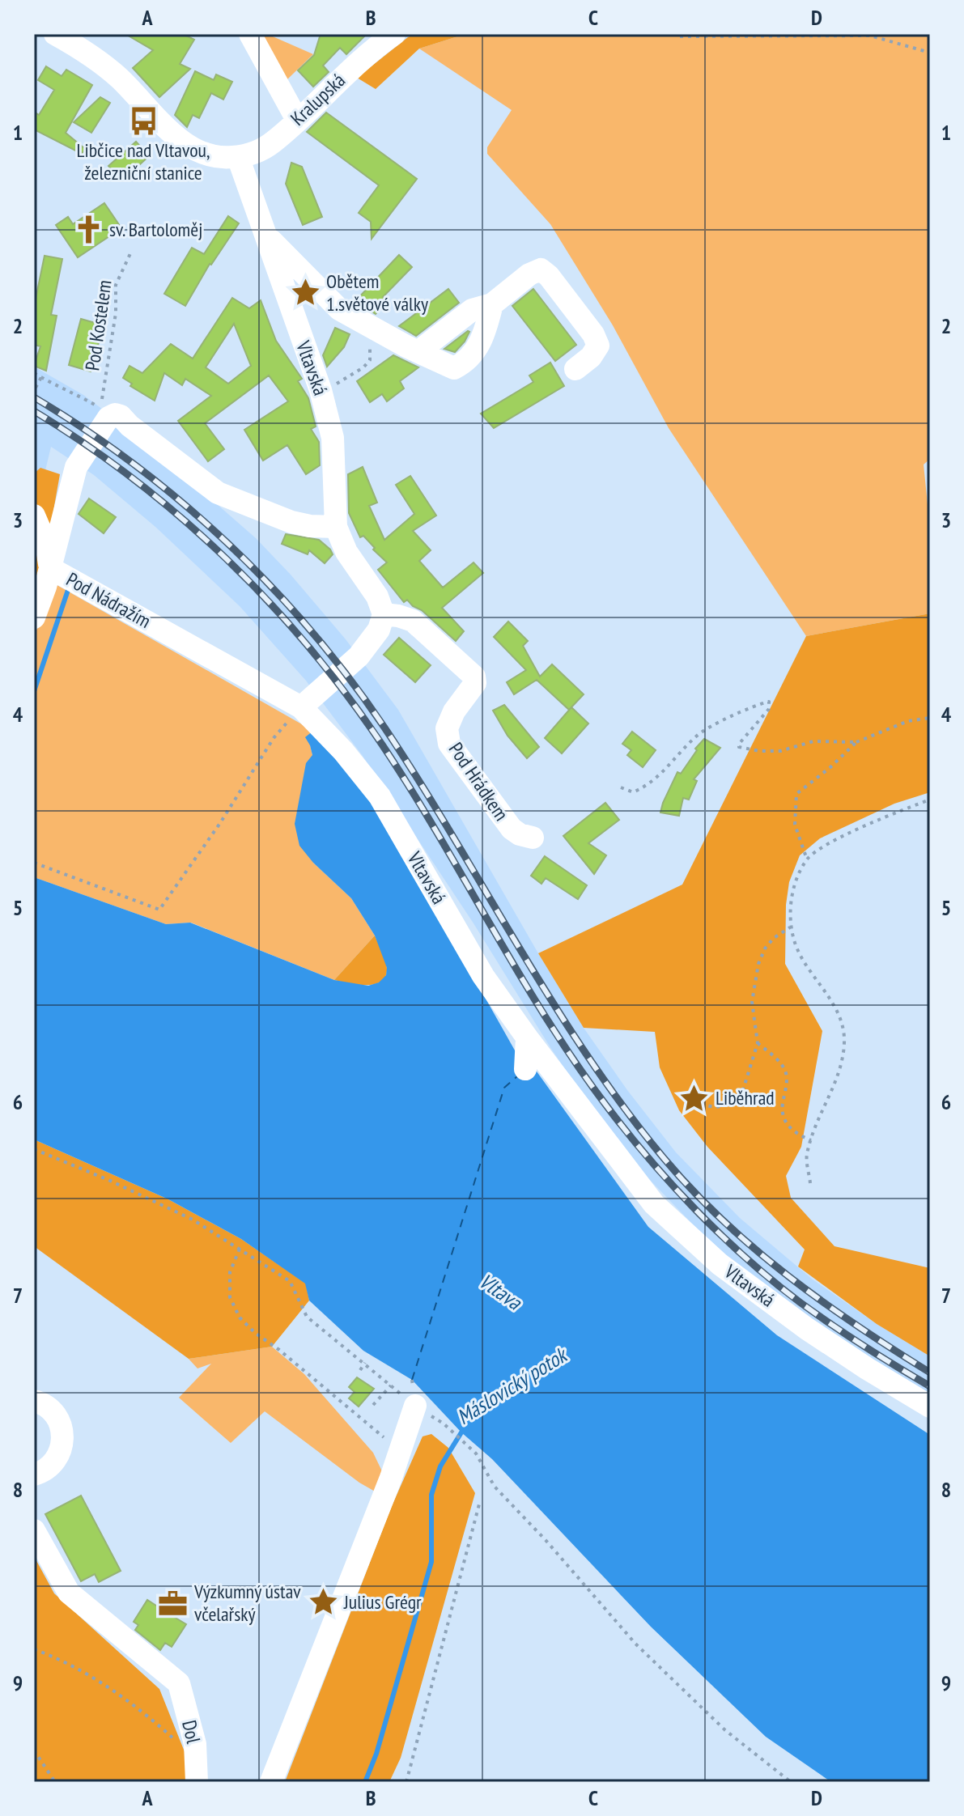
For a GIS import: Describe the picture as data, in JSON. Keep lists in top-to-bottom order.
{
  "streets": {
    "street": [
      "Kralupská",
      "Vltavská",
      "Pod Nádražím",
      "Pod Hrádkem",
      "Dol"
    ],
    "path": ["Pod Kostelem"]
  },
  "crossings": [
    ["Kralupská", "Vltavská"],
    ["Vltavská", "Pod Nádražím"],
    ["Vltavská", "Pod Hrádkem"]
  ],
  "water": ["Vltava", "Máslovický potok"],
  "places": {
    "bus stop": ["Libčice nad Vltavou, železniční stanice"],
    "church": ["sv. Bartoloměj"],
    "place": ["Obětem 1.světové války", "Liběhrad", "Julius Grégr"],
    "office": ["Výzkumný ústav včelařský"]
  },
  "grid": {
    "columns": [
      "A",
      "B",
      "C",
      "D"
    ],
    "rows": [
      "1",
      "2",
      "3",
      "4",
      "5",
      "6",
      "7",
      "8",
      "9"
    ]
  }
}
